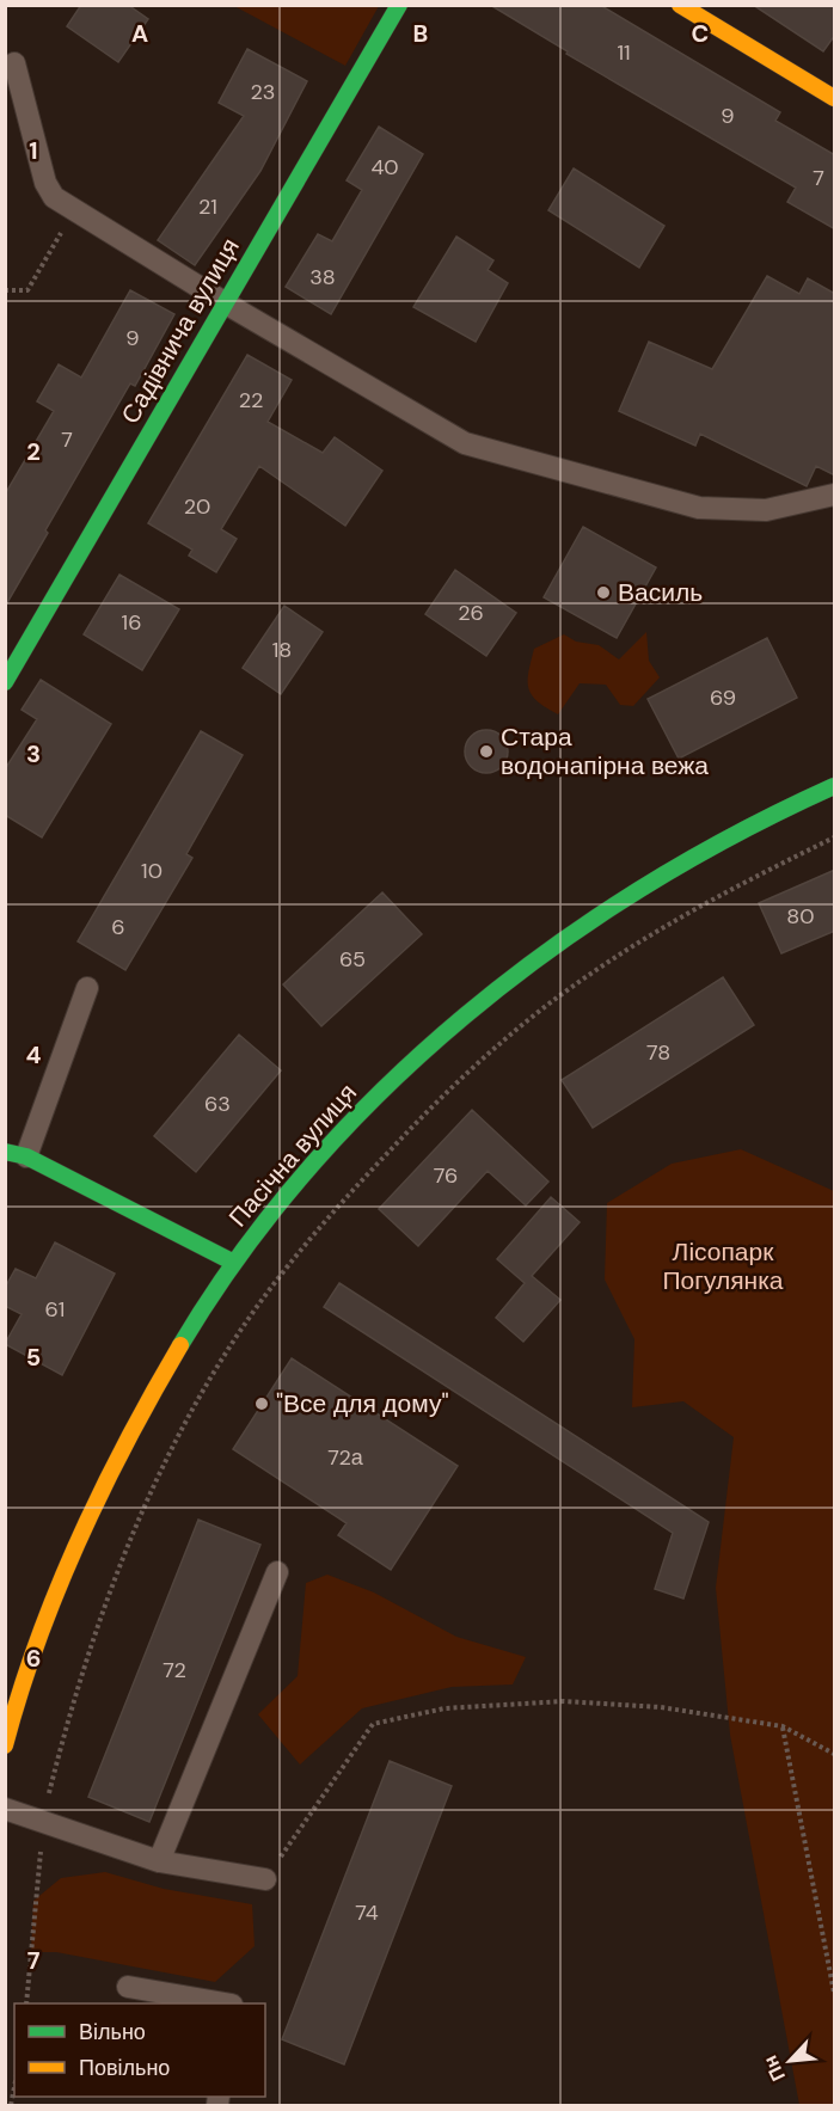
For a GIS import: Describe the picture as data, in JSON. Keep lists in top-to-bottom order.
{
  "streets": {
    "main road": ["Садівнича вулиця", "Пасічна вулиця"]
  },
  "parks": ["Лісопарк Погулянка"],
  "places": ["Василь", "Стара водонапірна вежа", "\"Все для дому\""],
  "house_numbers": [
    "11",
    "23",
    "9",
    "40",
    "7",
    "21",
    "38",
    "9",
    "22",
    "7",
    "20",
    "26",
    "16",
    "18",
    "69",
    "10",
    "80",
    "6",
    "65",
    "78",
    "63",
    "76",
    "61",
    "72а",
    "72",
    "74"
  ],
  "legend": ["Вільно", "Повільно"],
  "north": "bottom left",
  "grid": {
    "columns": ["A", "B", "C"],
    "rows": [
      "1",
      "2",
      "3",
      "4",
      "5",
      "6",
      "7"
    ]
  }
}
